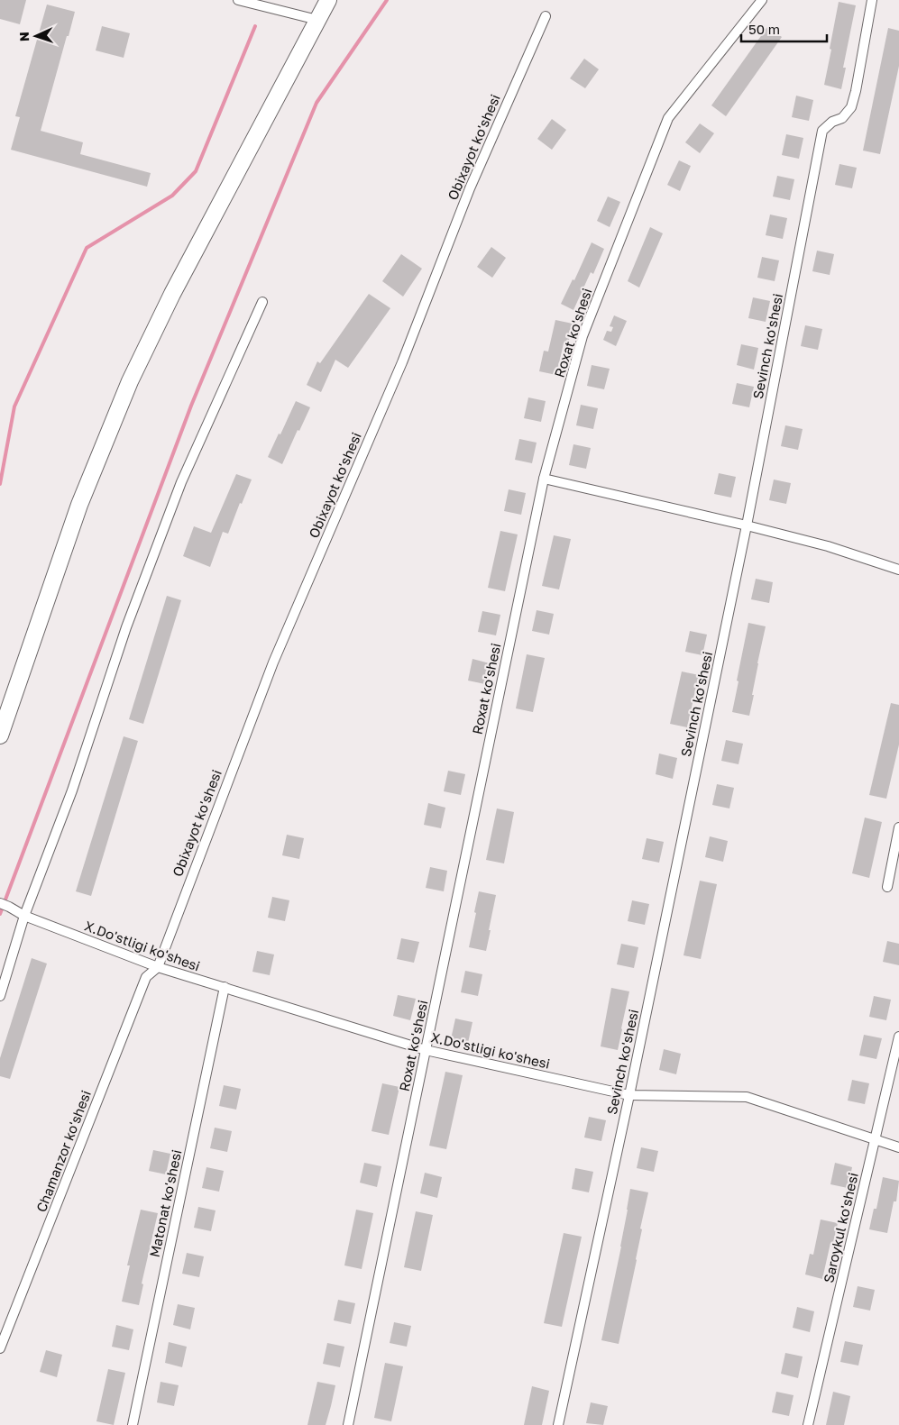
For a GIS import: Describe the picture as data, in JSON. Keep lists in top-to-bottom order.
{
  "streets": {
    "street": [
      "Obixayot ko'shesi",
      "Roxat ko'shesi",
      "Sevinch ko'shesi",
      "X.Do'stligi ko'shesi",
      "Chamanzor ko'shesi",
      "Matonat ko'shesi",
      "Saroykul ko'shesi"
    ]
  },
  "crossings": [
    ["Obixayot ko'shesi", "X.Do'stligi ko'shesi"],
    ["Obixayot ko'shesi", "Chamanzor ko'shesi"],
    ["Roxat ko'shesi", "X.Do'stligi ko'shesi"],
    ["Sevinch ko'shesi", "X.Do'stligi ko'shesi"],
    ["X.Do'stligi ko'shesi", "Chamanzor ko'shesi"],
    ["X.Do'stligi ko'shesi", "Matonat ko'shesi"],
    ["X.Do'stligi ko'shesi", "Saroykul ko'shesi"]
  ],
  "scale_bar": "50 m",
  "north": "left"
}
